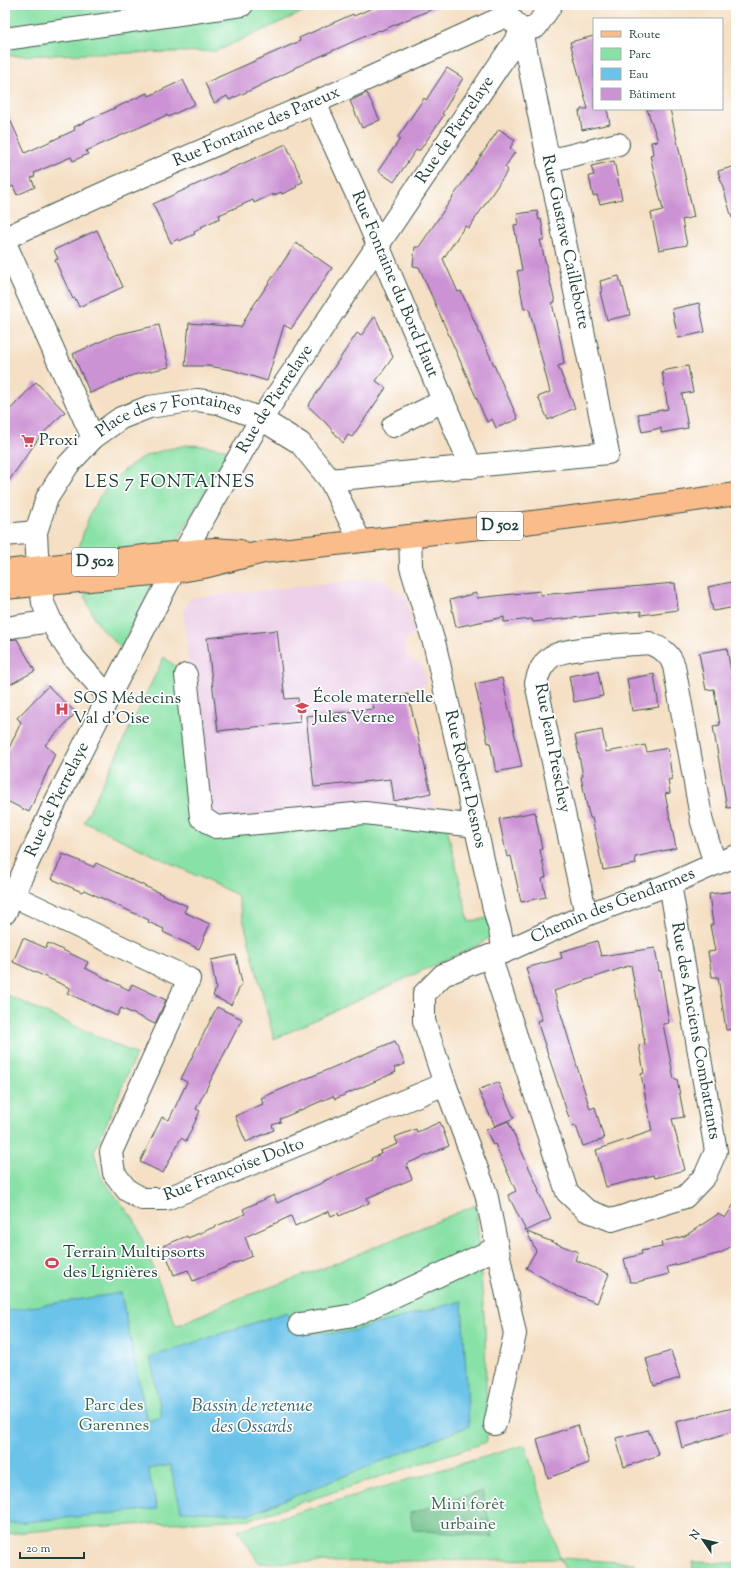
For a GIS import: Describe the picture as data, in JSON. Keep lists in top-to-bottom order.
{
  "streets": {
    "main road": ["D 502"],
    "street": [
      "Rue Fontaine des Pareux",
      "Rue de Pierrelaye",
      "Rue Gustave Caillebotte",
      "Rue Fontaine du Bord Haut",
      "Place des 7 Fontaines",
      "Rue Jean Preschey",
      "Rue Robert Desnos",
      "Chemin des Gendarmes",
      "Rue des Anciens Combattants",
      "Rue Françoise Dolto"
    ]
  },
  "crossings": [
    ["Rue Fontaine des Pareux", "Rue de Pierrelaye"],
    ["Rue Fontaine des Pareux", "Rue Gustave Caillebotte"],
    ["Rue Fontaine des Pareux", "Rue Fontaine du Bord Haut"],
    ["Rue de Pierrelaye", "Rue Gustave Caillebotte"],
    ["Rue de Pierrelaye", "Rue Fontaine du Bord Haut"],
    ["Rue de Pierrelaye", "Place des 7 Fontaines"],
    ["Rue de Pierrelaye", "D 502"],
    ["Rue de Pierrelaye", "Rue Françoise Dolto"],
    ["Rue Gustave Caillebotte", "Rue Fontaine du Bord Haut"],
    ["Place des 7 Fontaines", "D 502"],
    ["D 502", "Rue Robert Desnos"],
    ["Rue Jean Preschey", "Chemin des Gendarmes"],
    ["Rue Robert Desnos", "Chemin des Gendarmes"],
    ["Rue Robert Desnos", "Rue des Anciens Combattants"],
    ["Chemin des Gendarmes", "Rue des Anciens Combattants"]
  ],
  "districts": ["LES 7 FONTAINES"],
  "water": ["Bassin de retenue des Ossards"],
  "parks": ["Parc des Garennes", "Mini forêt urbaine"],
  "places": {
    "supermarket": ["Proxi"],
    "school or university": ["École maternelle Jules Verne"],
    "hospital": ["SOS Médecins Val d'Oise"],
    "sports": ["Terrain Multipsorts des Lignières"]
  },
  "legend": [
    "Route",
    "Parc",
    "Eau",
    "Bâtiment"
  ],
  "scale_bar": "20 m",
  "north": "top left"
}
